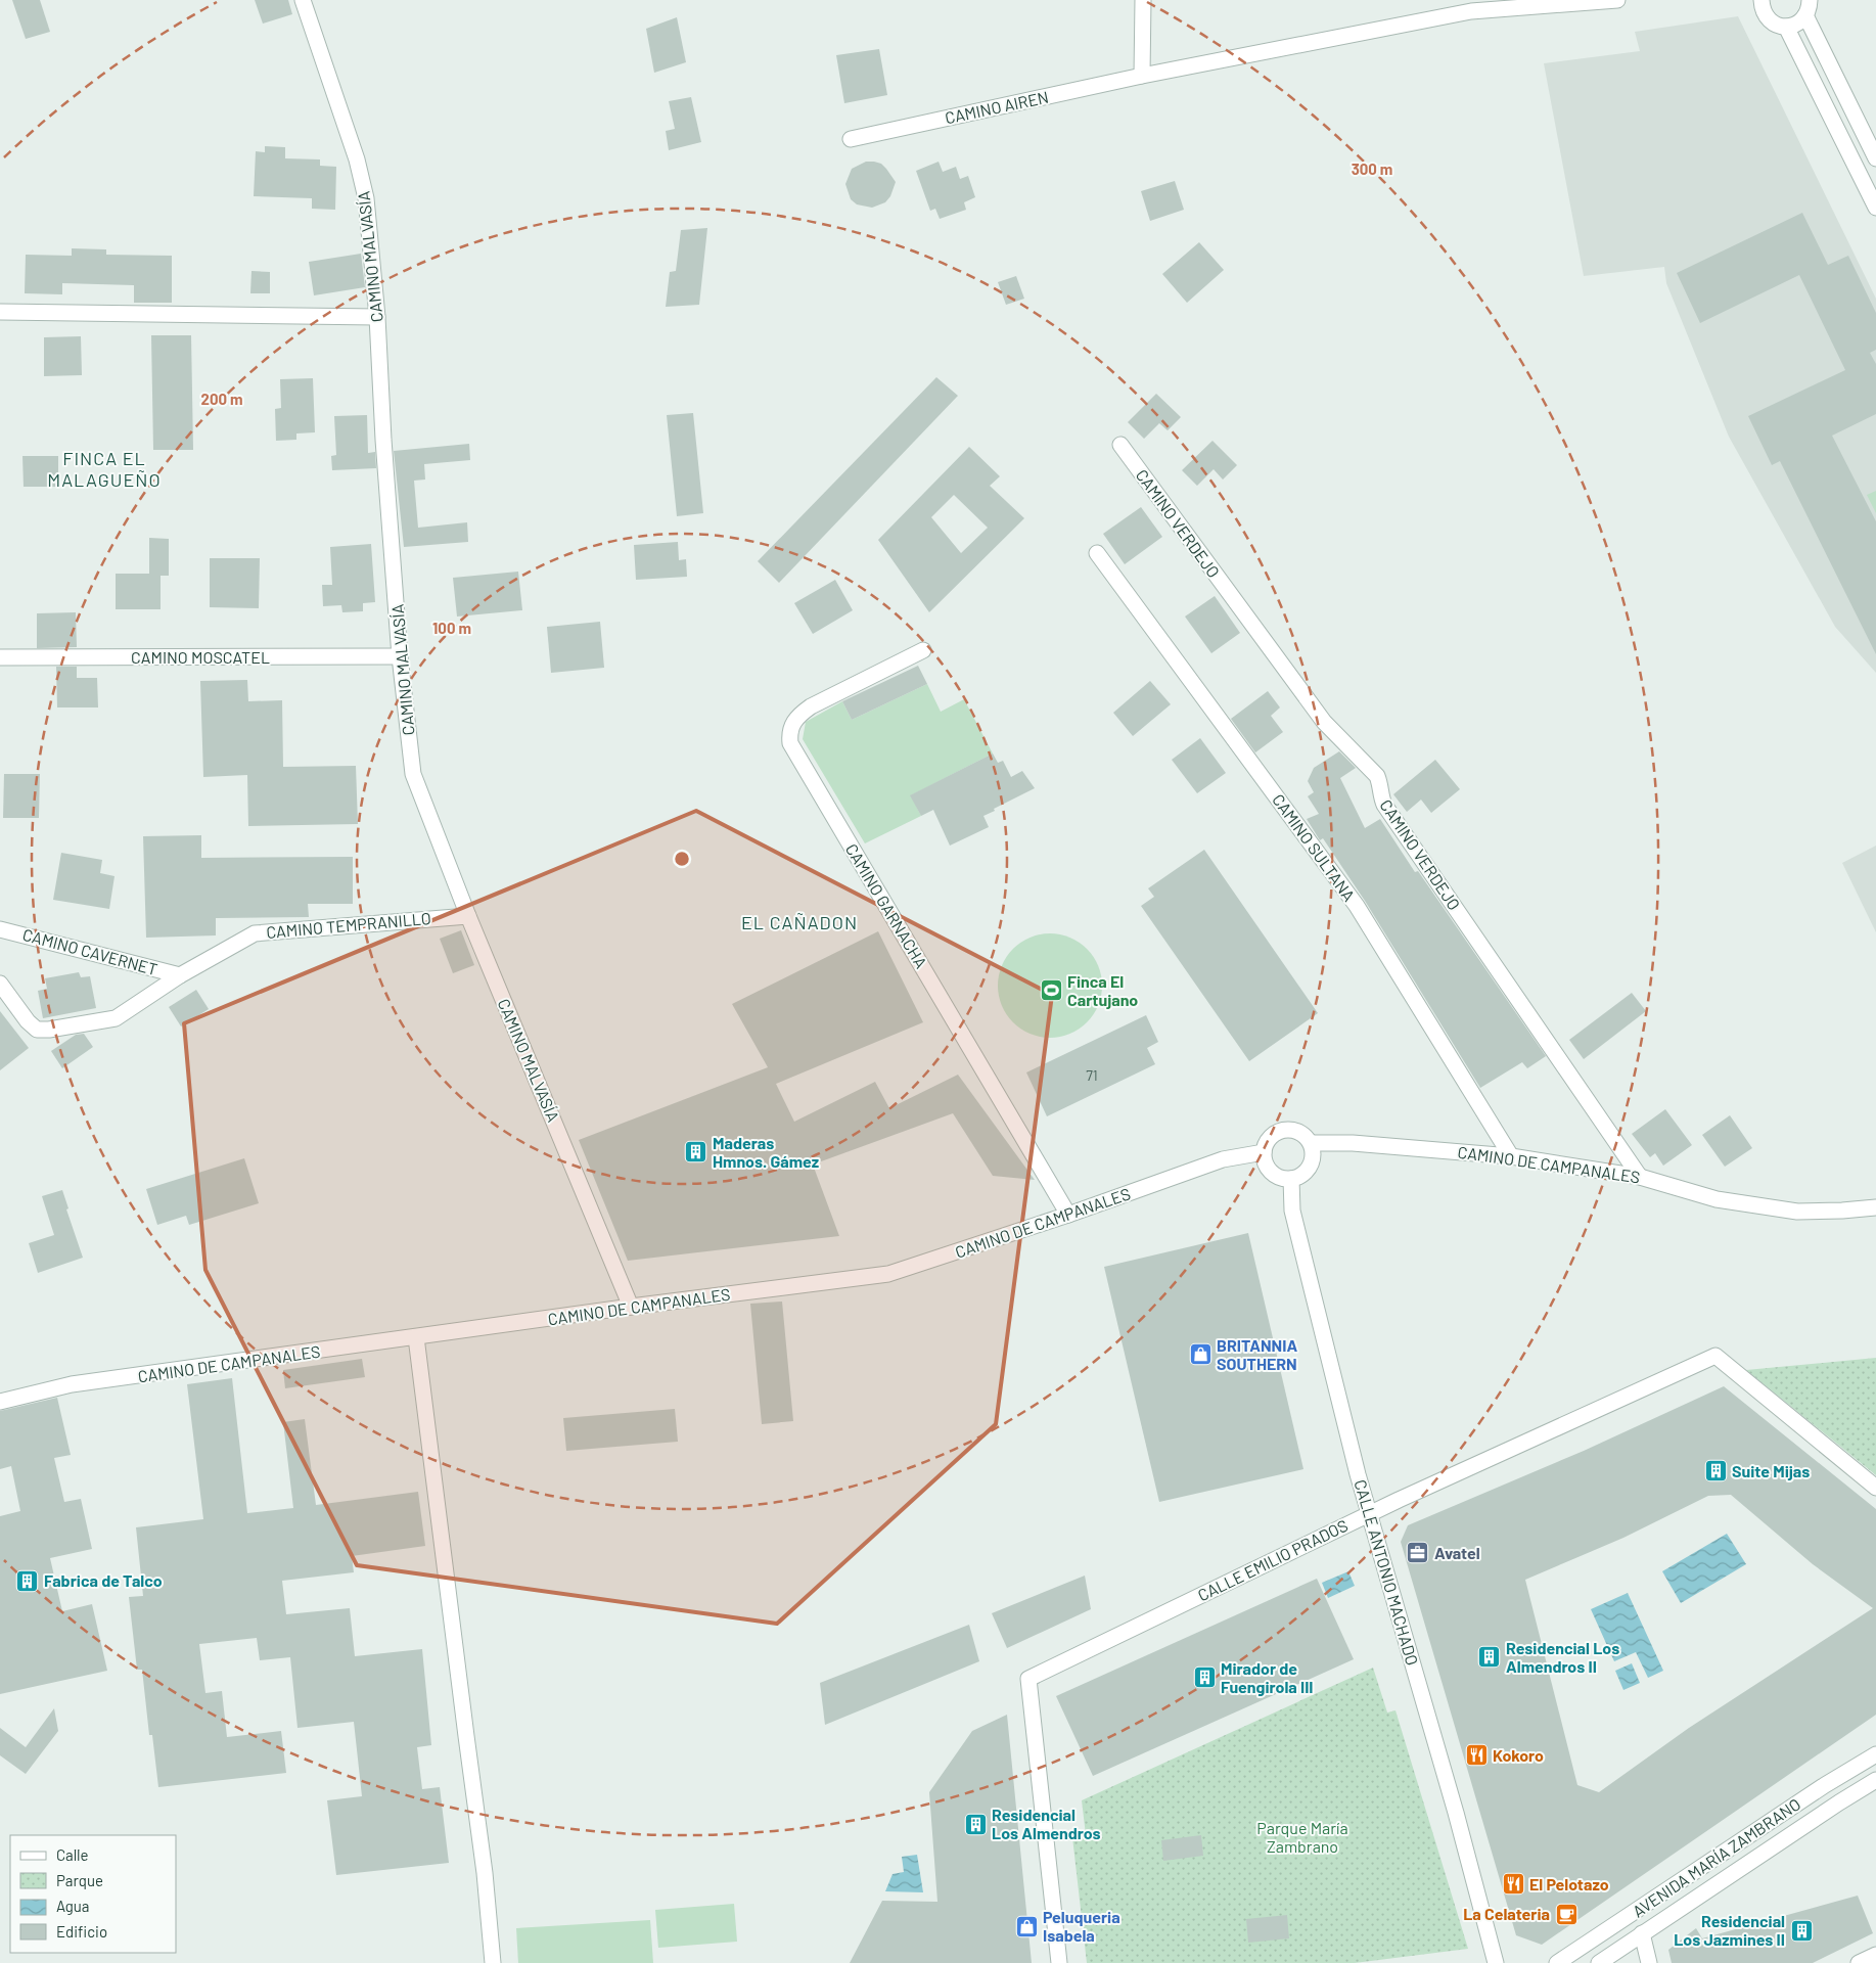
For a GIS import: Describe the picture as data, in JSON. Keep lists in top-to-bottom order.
{
  "streets": {
    "street": [
      "CAMINO AIREN",
      "CAMINO MALVASÍA",
      "CAMINO VERDEJO",
      "CAMINO MOSCATEL",
      "CAMINO SULTANA",
      "CAMINO GARNACHA",
      "CAMINO TEMPRANILLO",
      "CAMINO CAVERNET",
      "CAMINO DE CAMPANALES",
      "CALLE EMILIO PRADOS",
      "CALLE ANTONIO MACHADO",
      "AVENIDA MARÍA ZAMBRANO"
    ]
  },
  "crossings": [
    ["CAMINO MALVASÍA", "CAMINO MOSCATEL"],
    ["CAMINO MALVASÍA", "CAMINO TEMPRANILLO"],
    ["CAMINO MALVASÍA", "CAMINO DE CAMPANALES"],
    ["CAMINO VERDEJO", "CAMINO DE CAMPANALES"],
    ["CAMINO SULTANA", "CAMINO DE CAMPANALES"],
    ["CAMINO GARNACHA", "CAMINO DE CAMPANALES"],
    ["CAMINO TEMPRANILLO", "CAMINO CAVERNET"],
    ["CAMINO DE CAMPANALES", "CALLE ANTONIO MACHADO"],
    ["CALLE EMILIO PRADOS", "CALLE ANTONIO MACHADO"]
  ],
  "districts": ["FINCA EL MALAGUEÑO", "EL CAÑADON"],
  "parks": ["Parque María Zambrano"],
  "places": {
    "sports": ["Finca El Cartujano"],
    "building": [
      "Maderas Hmnos. Gámez",
      "Suite Mijas",
      "Fabrica de Talco",
      "Residencial Los Almendros II",
      "Mirador de Fuengirola III",
      "Residencial Los Almendros",
      "Residencial Los Jazmines II"
    ],
    "shop": ["BRITANNIA SOUTHERN", "Peluqueria Isabela"],
    "office": ["Avatel"],
    "restaurant": ["Kokoro", "El Pelotazo"],
    "cafe": ["La Celateria"]
  },
  "house_numbers": ["71"],
  "legend": [
    "Calle",
    "Parque",
    "Agua",
    "Edificio"
  ],
  "rings": ["300 m", "200 m", "100 m"]
}
